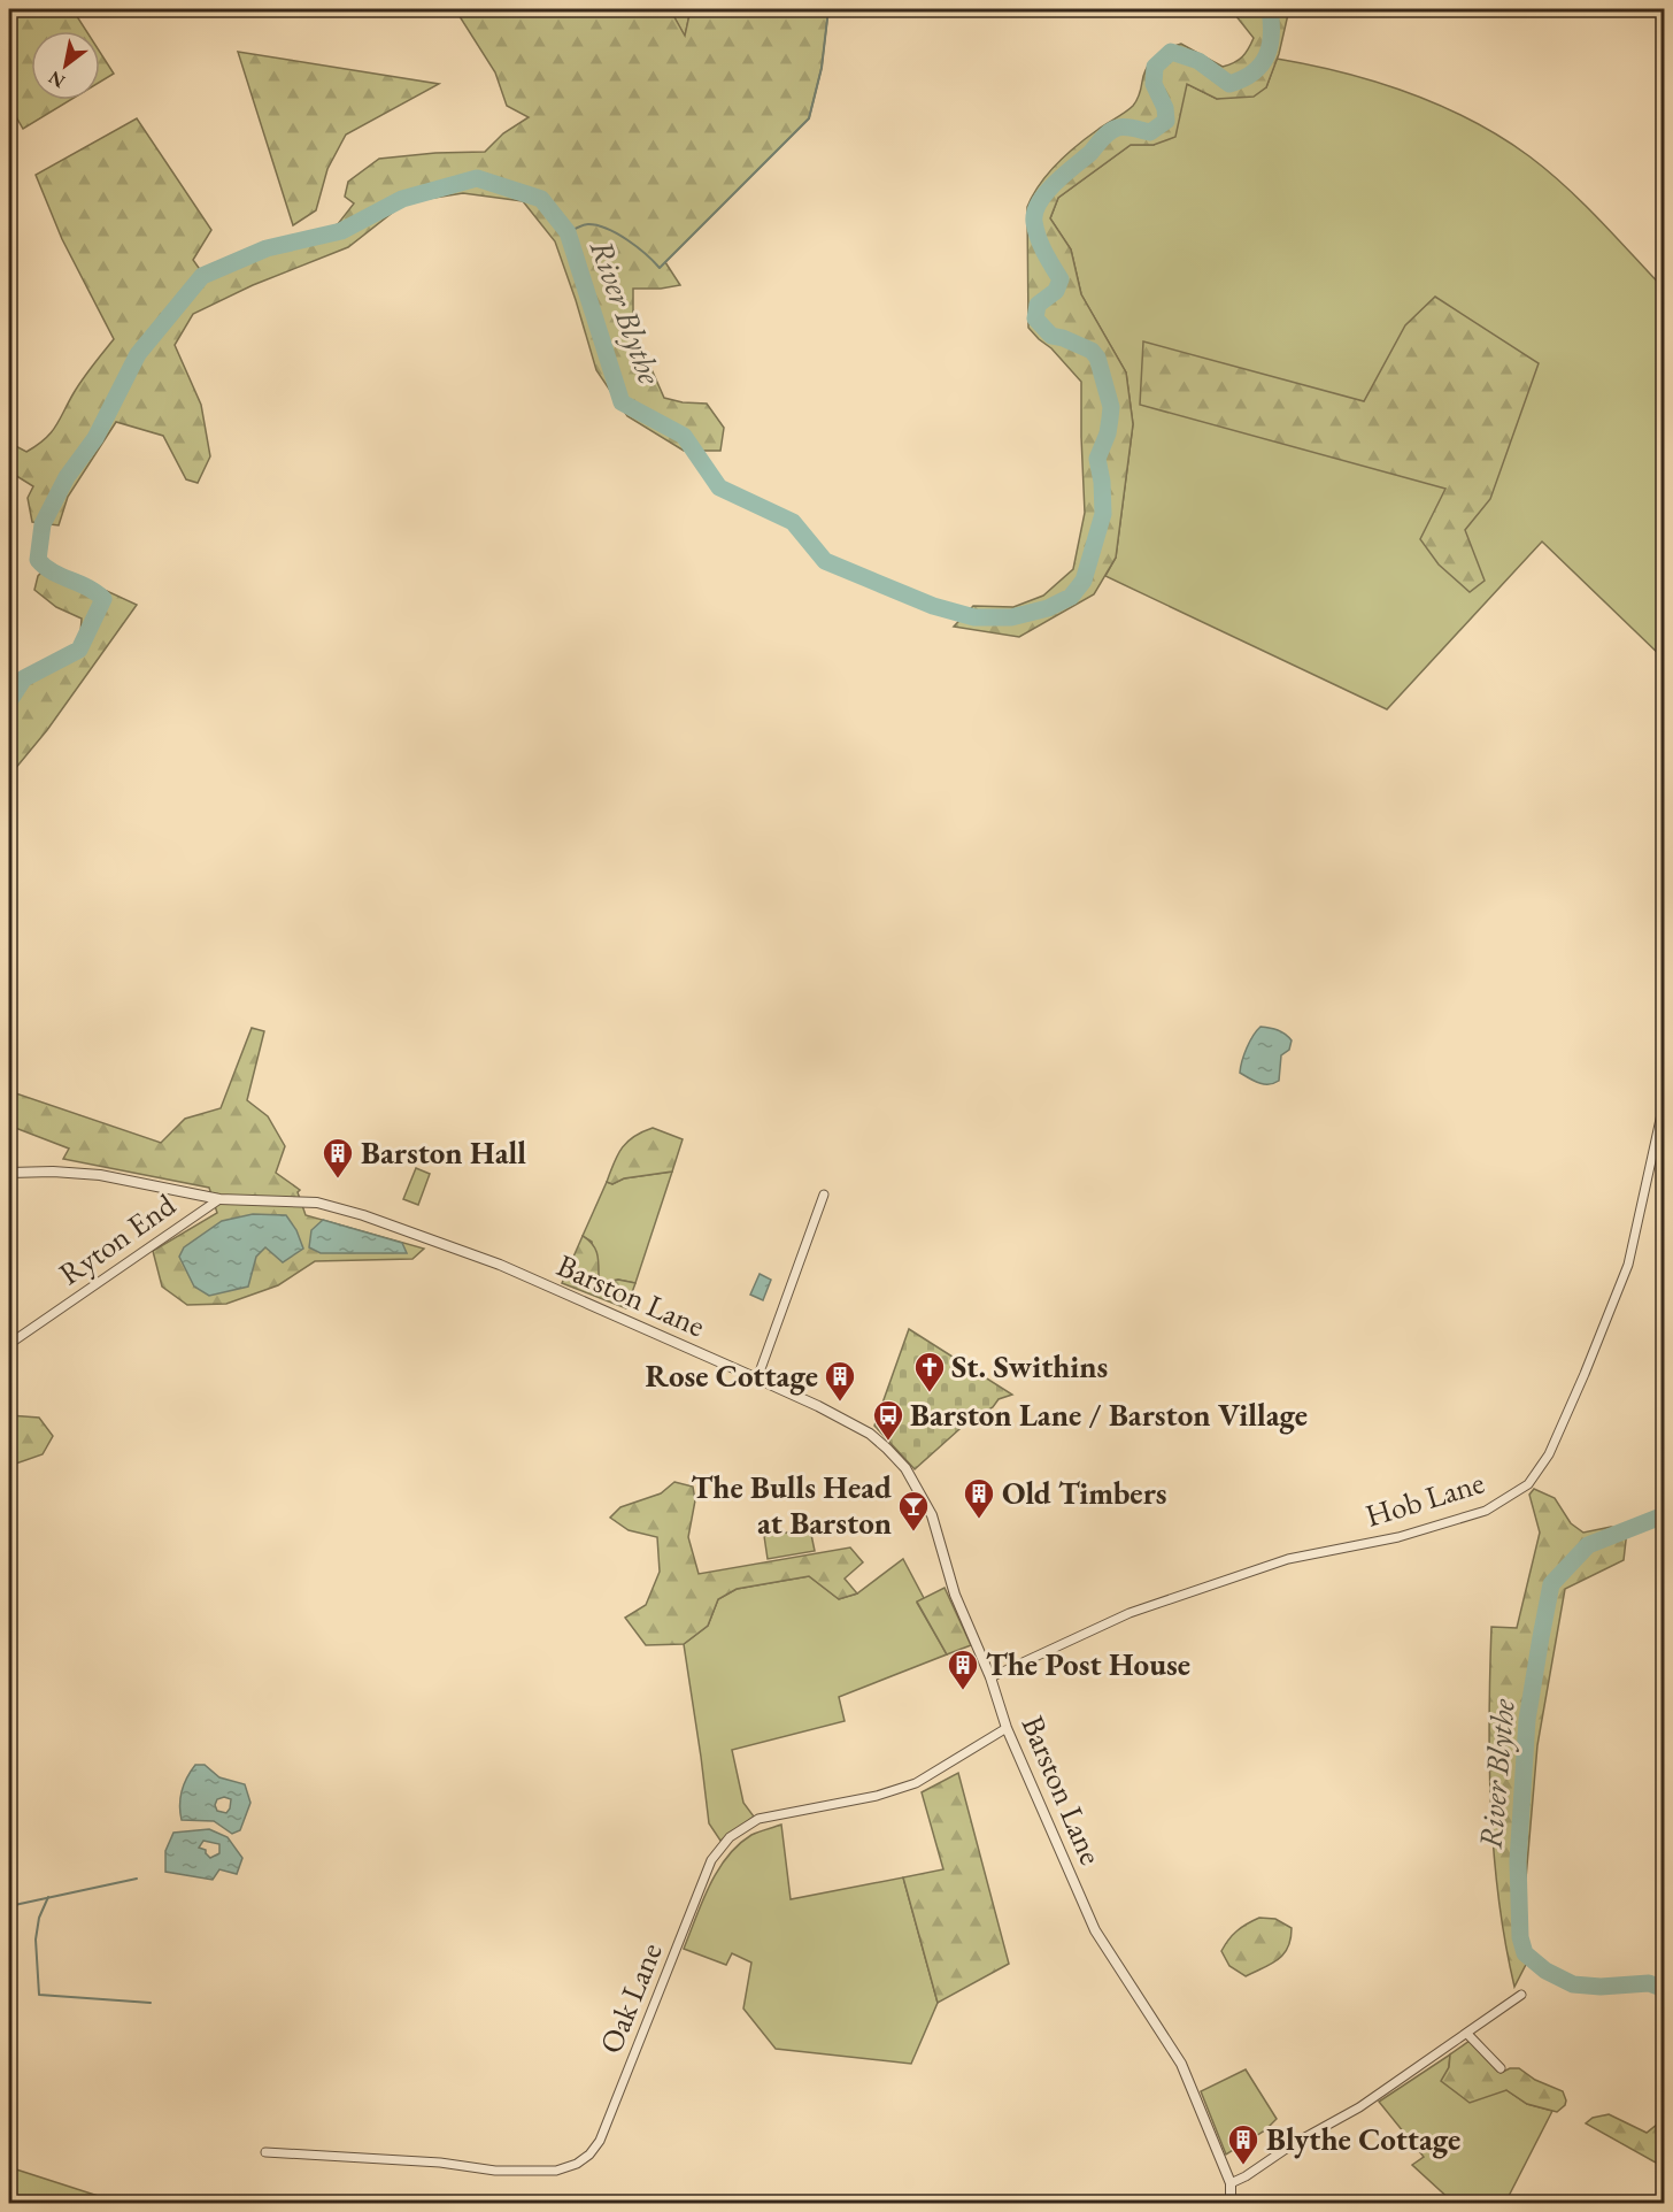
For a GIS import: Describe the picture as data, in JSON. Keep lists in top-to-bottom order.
{
  "streets": {
    "street": [
      "Ryton End",
      "Barston Lane",
      "Hob Lane",
      "Oak Lane"
    ]
  },
  "crossings": [
    ["Ryton End", "Barston Lane"],
    ["Barston Lane", "Hob Lane"],
    ["Barston Lane", "Oak Lane"]
  ],
  "water": ["River Blythe"],
  "places": {
    "building": [
      "Barston Hall",
      "Rose Cottage",
      "Old Timbers",
      "The Post House",
      "Blythe Cottage"
    ],
    "church": ["St. Swithins"],
    "bus stop": ["Barston Lane / Barston Village"],
    "bar": ["The Bulls Head at Barston"]
  },
  "north": "bottom left"
}
